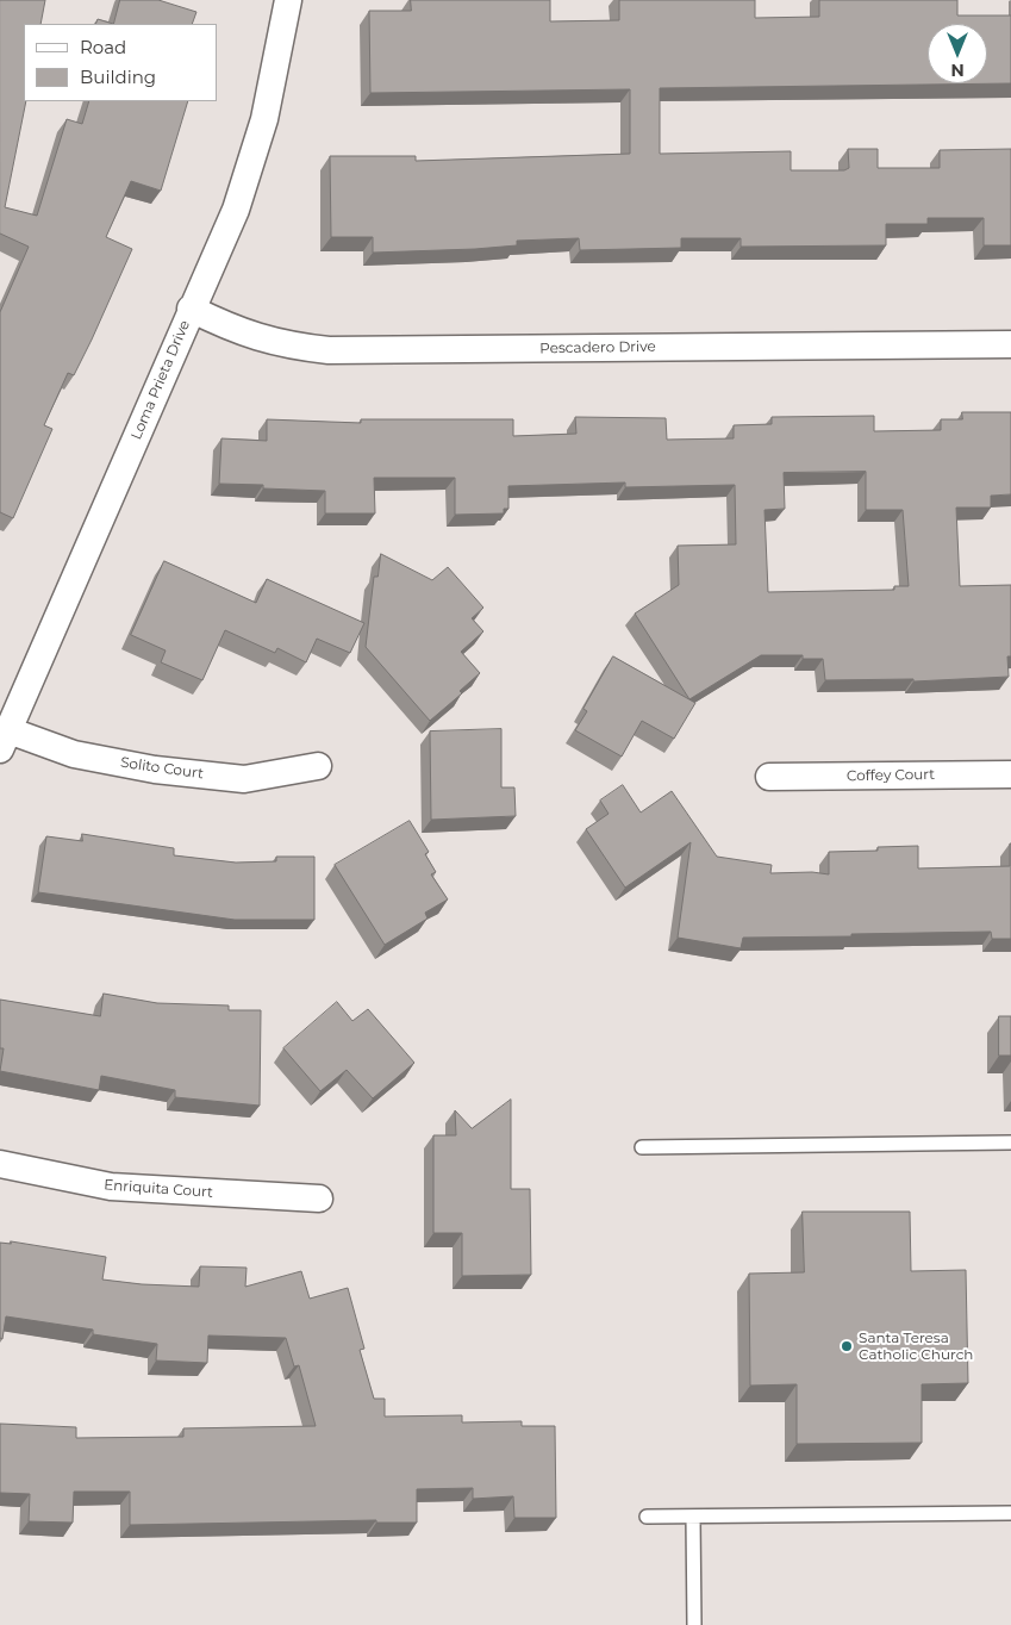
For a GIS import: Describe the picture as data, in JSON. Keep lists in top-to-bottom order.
{
  "streets": {
    "street": [
      "Pescadero Drive",
      "Loma Prieta Drive",
      "Solito Court",
      "Coffey Court",
      "Enriquita Court"
    ]
  },
  "crossings": [
    ["Pescadero Drive", "Loma Prieta Drive"],
    ["Loma Prieta Drive", "Solito Court"]
  ],
  "places": ["Santa Teresa Catholic Church"],
  "legend": ["Road", "Building"],
  "north": "bottom"
}
